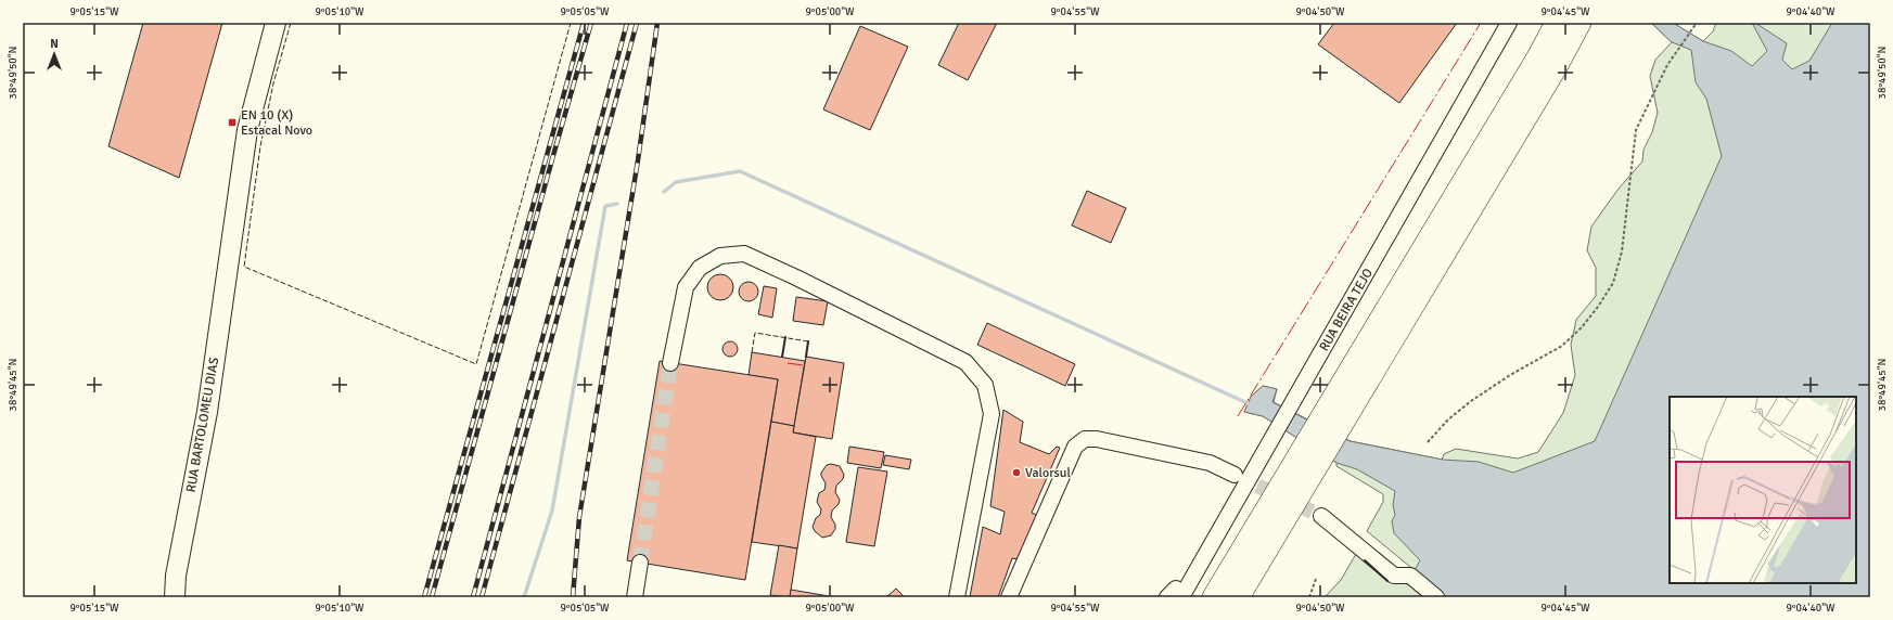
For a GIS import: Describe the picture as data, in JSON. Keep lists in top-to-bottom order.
{
  "streets": {
    "main road": ["RUA BARTOLOMEU DIAS"],
    "street": ["RUA BEIRA TEJO"]
  },
  "places": {
    "transit": ["EN 10 (X) Estacal Novo"],
    "other": ["Valorsul"]
  },
  "north": "top",
  "coordinates": [
    "9°05'15\"W",
    "9°05'10\"W",
    "9°05'05\"W",
    "9°05'00\"W",
    "9°04'55\"W",
    "9°04'50\"W",
    "9°04'45\"W",
    "9°04'40\"W",
    "38°49'50\"N",
    "38°49'45\"N"
  ]
}
